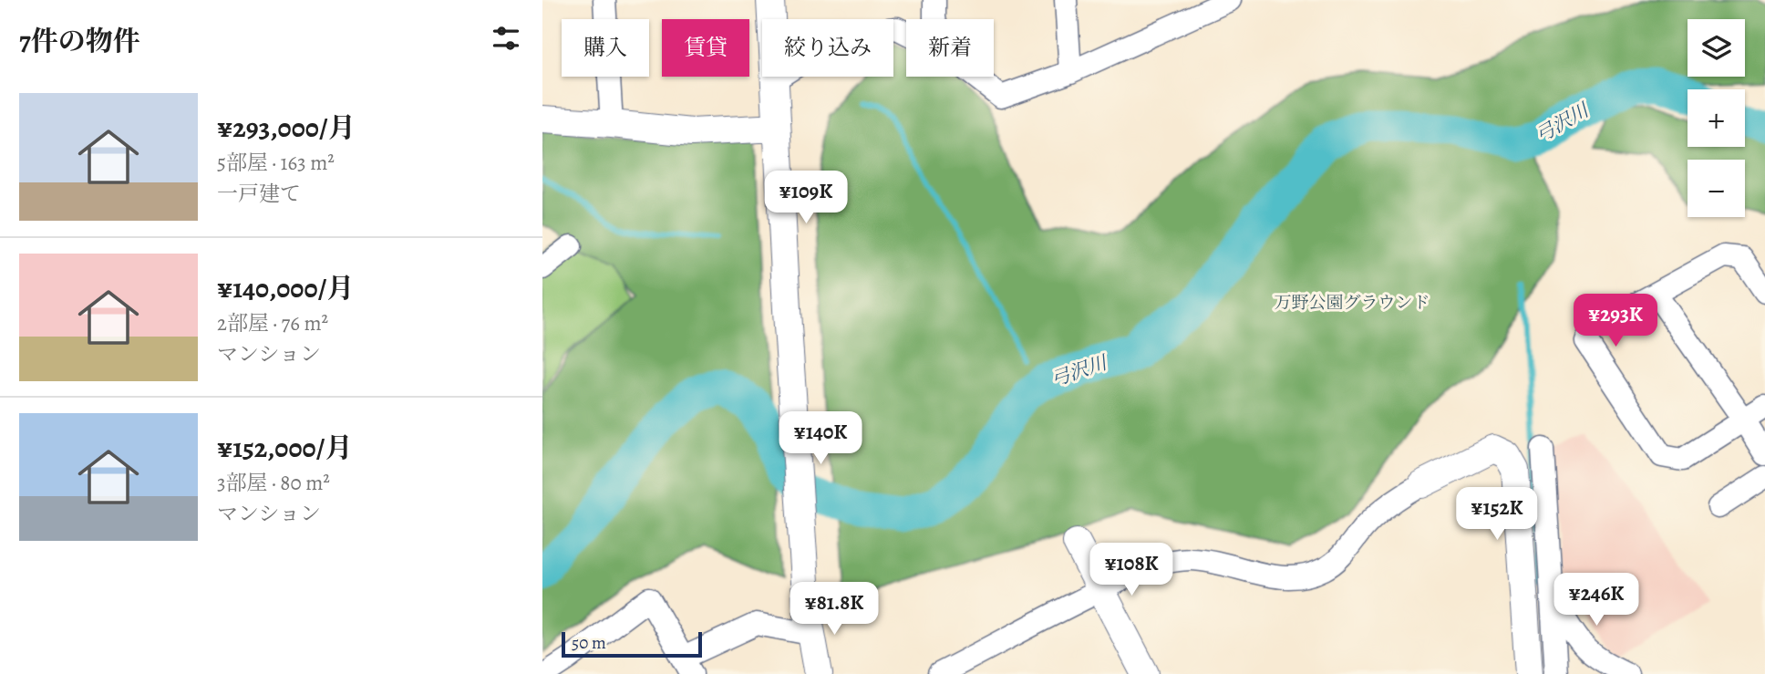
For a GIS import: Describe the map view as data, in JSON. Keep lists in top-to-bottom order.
{
  "water": ["弓沢川"],
  "parks": ["万野公園グラウンド"],
  "scale_bar": "50 m",
  "page": {
    "heading": "7件の物件",
    "map_buttons": ["+", "−"],
    "chip": [
      "購入",
      "賃貸",
      "絞り込み",
      "新着"
    ],
    "list": [
      {
        "name": "¥293,000/月",
        "note": "5部屋 · 163 m² · 一戸建て"
      },
      {
        "name": "¥140,000/月",
        "note": "2部屋 · 76 m² · マンション"
      },
      {
        "name": "¥152,000/月",
        "note": "3部屋 · 80 m² · マンション"
      }
    ],
    "price": [
      "¥109K",
      "¥293K",
      "¥140K",
      "¥152K",
      "¥108K",
      "¥246K",
      "¥81.8K"
    ],
    "scale": "50 m"
  }
}
